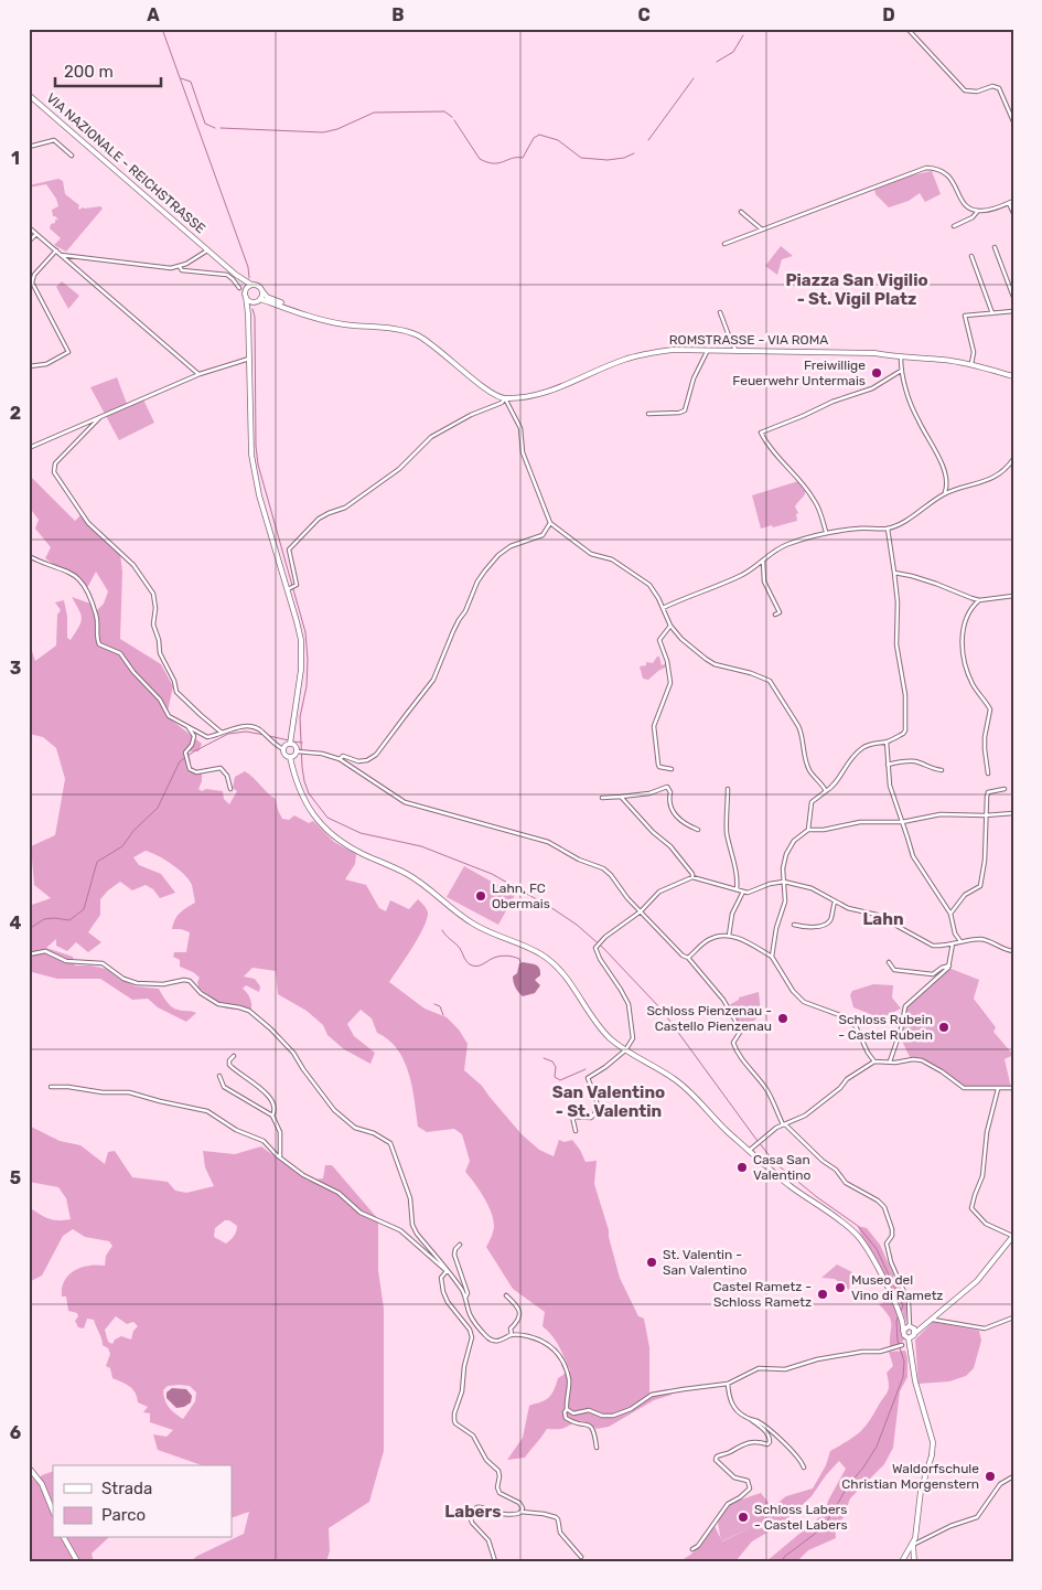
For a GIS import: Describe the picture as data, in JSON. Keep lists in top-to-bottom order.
{
  "streets": {
    "main road": ["VIA NAZIONALE - REICHSTRASSE", "ROMSTRASSE - VIA ROMA"]
  },
  "districts": [
    "Piazza San Vigilio - St. Vigil Platz",
    "Lahn",
    "San Valentino - St. Valentin",
    "Labers"
  ],
  "places": [
    "Freiwillige Feuerwehr Untermais",
    "Lahn, FC Obermais",
    "Schloss Pienzenau - Castello Pienzenau",
    "Schloss Rubein - Castel Rubein",
    "Casa San Valentino",
    "St. Valentin - San Valentino",
    "Museo del Vino di Rametz",
    "Castel Rametz - Schloss Rametz",
    "Waldorfschule Christian Morgenstern",
    "Schloss Labers - Castel Labers"
  ],
  "legend": ["Strada", "Parco"],
  "scale_bar": "200 m",
  "grid": {
    "columns": [
      "A",
      "B",
      "C",
      "D"
    ],
    "rows": [
      "1",
      "2",
      "3",
      "4",
      "5",
      "6"
    ]
  }
}
